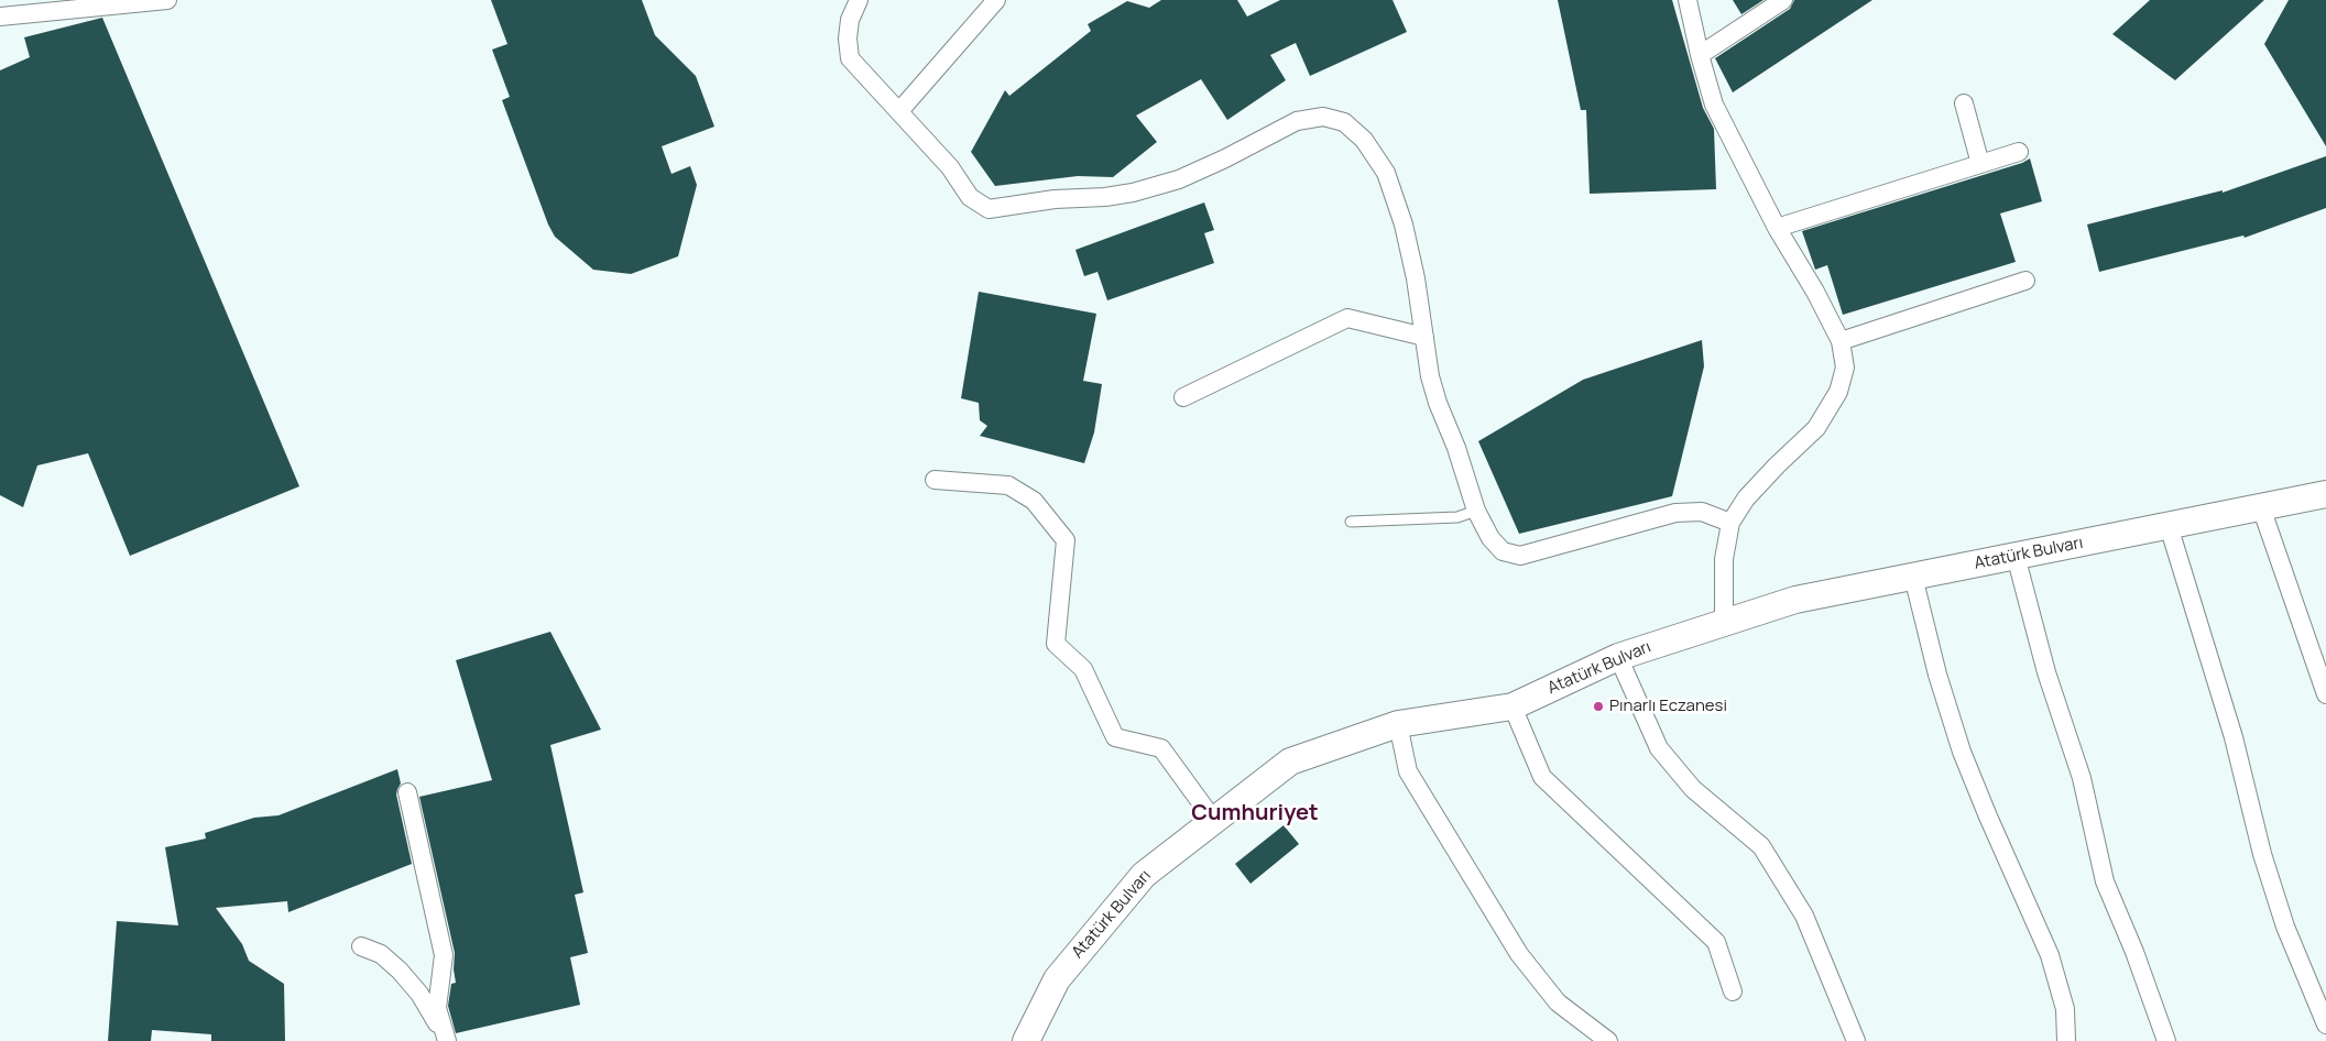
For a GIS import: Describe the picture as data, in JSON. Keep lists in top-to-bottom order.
{
  "streets": {
    "street": ["Atatürk Bulvarı"]
  },
  "districts": ["Cumhuriyet"],
  "places": ["Pınarlı Eczanesi"]
}
